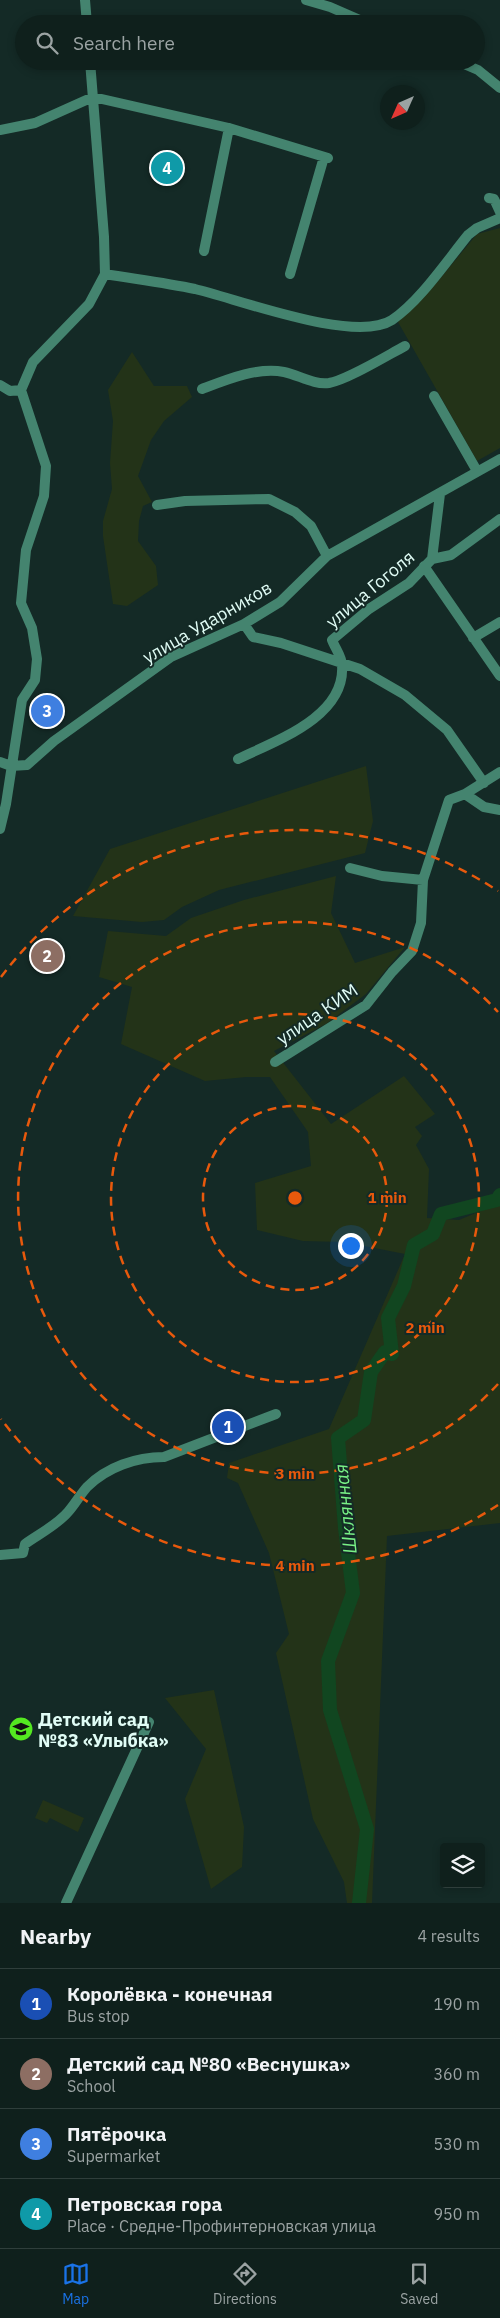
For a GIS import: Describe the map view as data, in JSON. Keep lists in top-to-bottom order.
{
  "streets": {
    "street": ["улица Гоголя", "улица Ударников", "улица КИМ"]
  },
  "water": ["Шклянная"],
  "places": {
    "school or university": ["Детский сад №83 «Улыбка»"]
  },
  "north": "bottom left",
  "page": {
    "search": "Search here",
    "pins": [
      "4",
      "3",
      "2",
      "1"
    ],
    "heading": ["Nearby", "4 results"],
    "list": [
      {
        "mark": "1",
        "name": "Королёвка - конечная",
        "note": "Bus stop",
        "value": "190 m"
      },
      {
        "mark": "2",
        "name": "Детский сад №80 «Веснушка»",
        "note": "School",
        "value": "360 m"
      },
      {
        "mark": "3",
        "name": "Пятёрочка",
        "note": "Supermarket",
        "value": "530 m"
      },
      {
        "mark": "4",
        "name": "Петровская гора",
        "note": "Place · Средне-Профинтерновская улица",
        "value": "950 m"
      }
    ],
    "nav": ["Map", "Directions", "Saved"]
  },
  "rings": [
    "1 min",
    "2 min",
    "3 min",
    "4 min"
  ]
}
